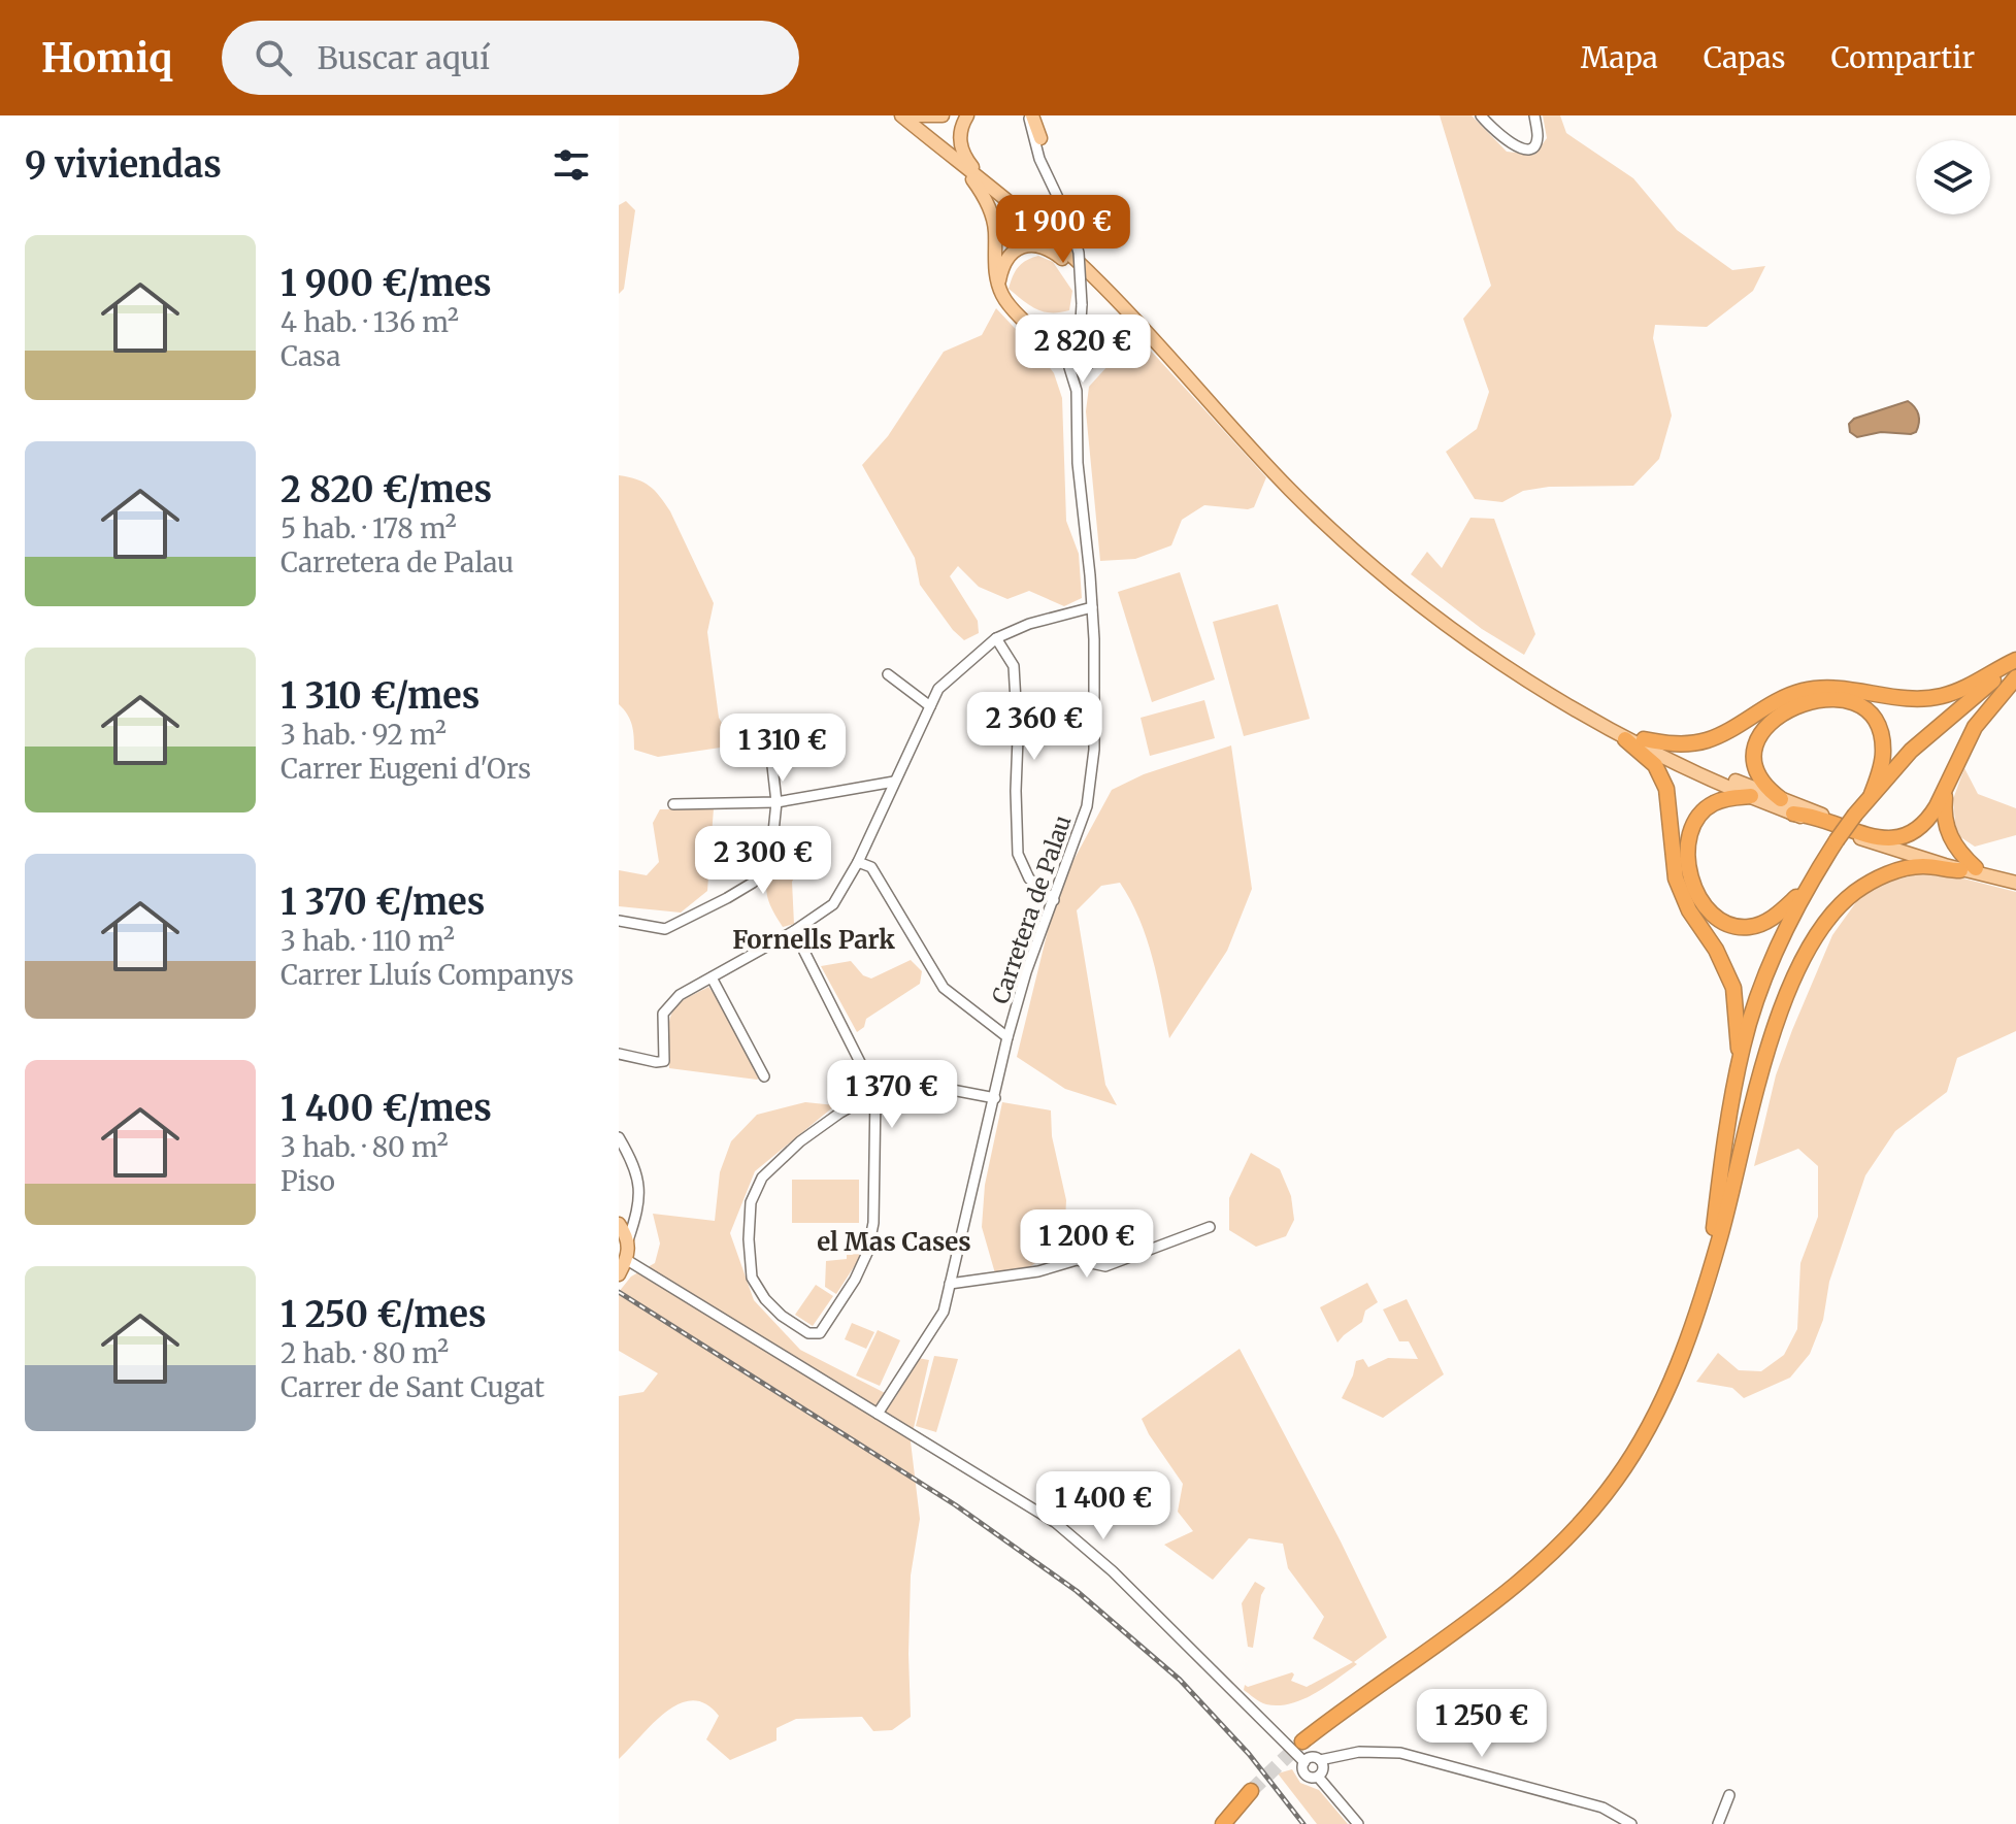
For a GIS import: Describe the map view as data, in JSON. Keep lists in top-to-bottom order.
{
  "streets": {
    "street": ["Carretera de Palau"]
  },
  "districts": ["Fornells Park", "el Mas Cases"],
  "page": {
    "header": "Homiq",
    "search": "Buscar aquí",
    "nav": ["Mapa", "Capas", "Compartir"],
    "heading": "9 viviendas",
    "price": [
      "1 900 €",
      "2 820 €",
      "2 360 €",
      "1 310 €",
      "2 300 €",
      "1 370 €",
      "1 200 €",
      "1 400 €",
      "1 250 €"
    ],
    "list": [
      {
        "name": "1 900 €/mes",
        "note": "4 hab. · 136 m² · Casa"
      },
      {
        "name": "2 820 €/mes",
        "note": "5 hab. · 178 m² · Carretera de Palau"
      },
      {
        "name": "1 310 €/mes",
        "note": "3 hab. · 92 m² · Carrer Eugeni d'Ors"
      },
      {
        "name": "1 370 €/mes",
        "note": "3 hab. · 110 m² · Carrer Lluís Companys"
      },
      {
        "name": "1 400 €/mes",
        "note": "3 hab. · 80 m² · Piso"
      },
      {
        "name": "1 250 €/mes",
        "note": "2 hab. · 80 m² · Carrer de Sant Cugat"
      }
    ]
  }
}
